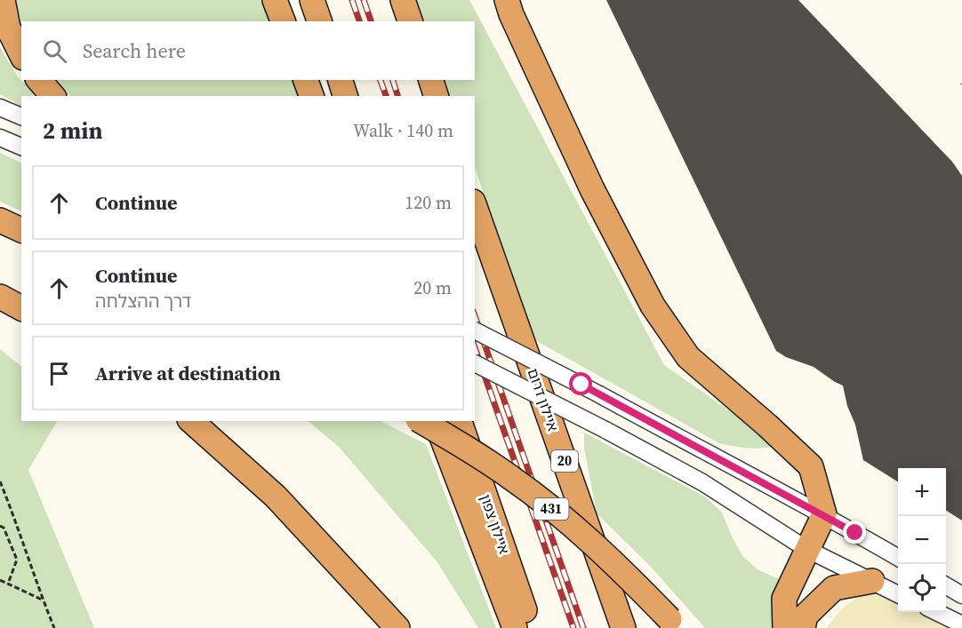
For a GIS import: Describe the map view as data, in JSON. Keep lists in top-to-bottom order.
{
  "streets": {
    "highway": [
      "איילון דרום",
      "20",
      "431",
      "איילון צפון"
    ]
  },
  "page": {
    "search": "Search here",
    "heading": ["2 min", "Walk · 140 m"],
    "list": [
      ["Continue", "120 m"],
      ["Continue", "דרך ההצלחה", "20 m"],
      "Arrive at destination"
    ],
    "map_buttons": ["+", "−"]
  }
}
